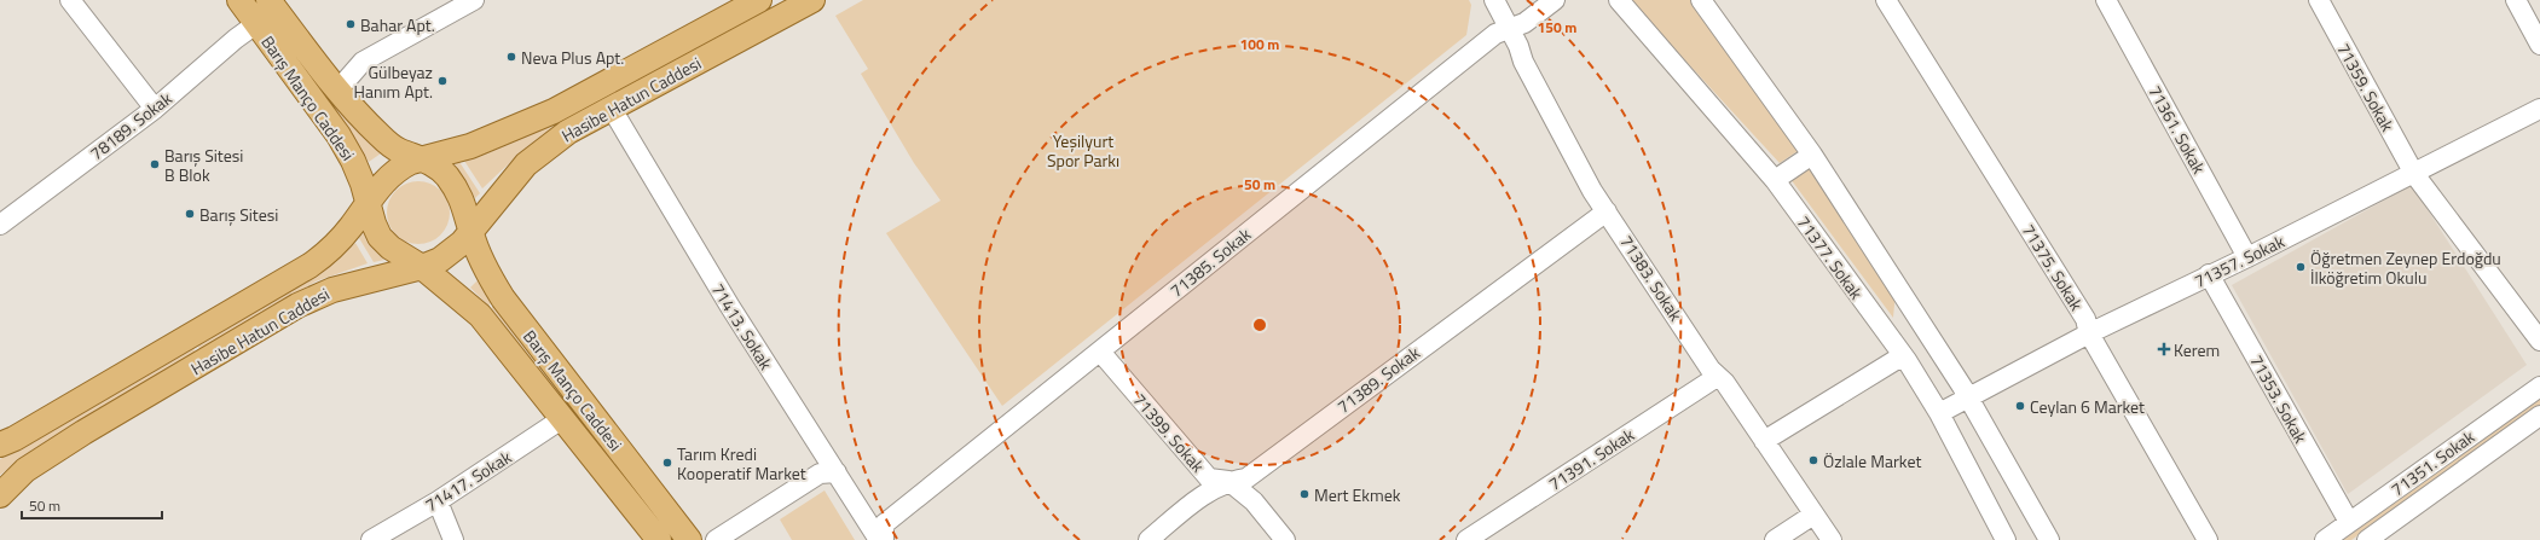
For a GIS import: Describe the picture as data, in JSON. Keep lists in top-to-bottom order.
{
  "streets": {
    "main road": ["Barış Manço Caddesi", "Hasibe Hatun Caddesi"],
    "street": [
      "71359. Sokak",
      "78189. Sokak",
      "71361. Sokak",
      "71377. Sokak",
      "71357. Sokak",
      "71385. Sokak",
      "71375. Sokak",
      "71383. Sokak",
      "71413. Sokak",
      "71389. Sokak",
      "71353. Sokak",
      "71399. Sokak",
      "71391. Sokak",
      "71351. Sokak",
      "71417. Sokak"
    ]
  },
  "crossings": [
    ["71359. Sokak", "71357. Sokak"],
    ["Barış Manço Caddesi", "Hasibe Hatun Caddesi"],
    ["Barış Manço Caddesi", "78189. Sokak"],
    ["Barış Manço Caddesi", "71417. Sokak"],
    ["Hasibe Hatun Caddesi", "71413. Sokak"],
    ["71361. Sokak", "71357. Sokak"],
    ["71377. Sokak", "71357. Sokak"],
    ["71357. Sokak", "71375. Sokak"],
    ["71357. Sokak", "71353. Sokak"],
    ["71385. Sokak", "71383. Sokak"],
    ["71385. Sokak", "71399. Sokak"],
    ["71383. Sokak", "71389. Sokak"],
    ["71383. Sokak", "71391. Sokak"],
    ["71389. Sokak", "71399. Sokak"],
    ["71353. Sokak", "71351. Sokak"]
  ],
  "parks": ["Yeşilyurt Spor Parkı"],
  "places": {
    "other": [
      "Bahar Apt.",
      "Neva Plus Apt.",
      "Gülbeyaz Hanım Apt.",
      "Barış Sitesi B Blok",
      "Barış Sitesi",
      "Öğretmen Zeynep Erdoğdu İlköğretim Okulu",
      "Ceylan 6 Market",
      "Özlale Market",
      "Tarım Kredi Kooperatif Market",
      "Mert Ekmek"
    ],
    "health": ["Kerem"]
  },
  "scale_bar": "50 m",
  "rings": ["150 m", "100 m", "50 m"]
}
